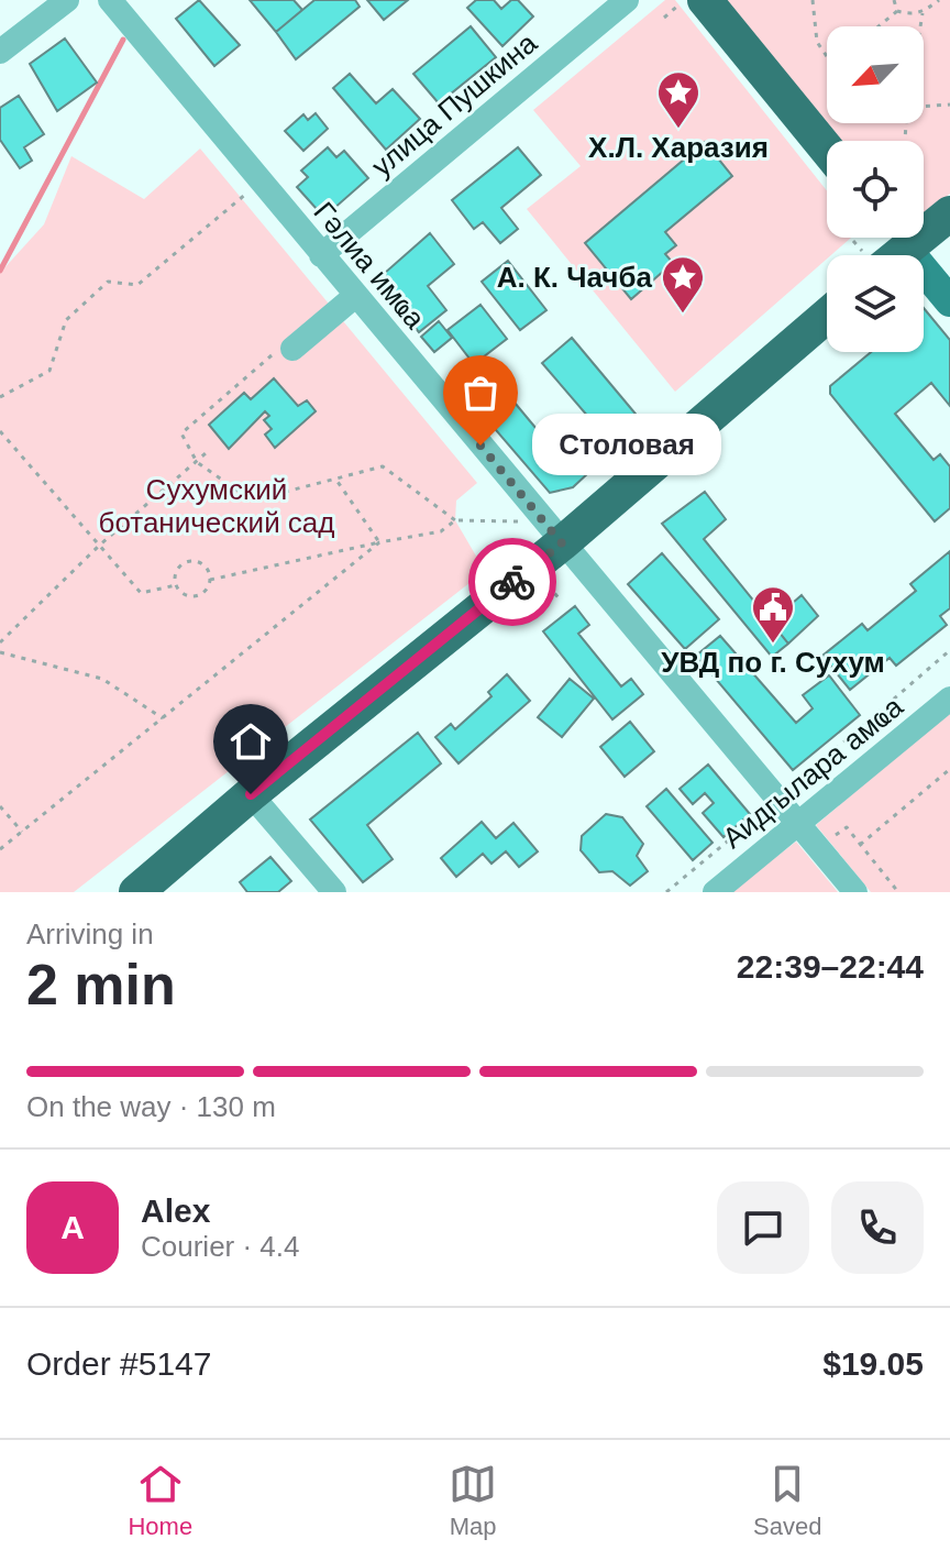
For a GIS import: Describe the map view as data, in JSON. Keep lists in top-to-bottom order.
{
  "streets": {
    "street": ["улица Пушкина", "Гәлиа имҩа", "Аидгылара амҩа"]
  },
  "crossings": [
    ["улица Пушкина", "Гәлиа имҩа"],
    ["Гәлиа имҩа", "Аидгылара амҩа"]
  ],
  "parks": ["Сухумский ботанический сад"],
  "places": {
    "place": ["Х.Л. Харазия", "А. К. Чачба"],
    "other": ["Столовая"],
    "public building": ["УВД по г. Сухум"]
  },
  "north": "bottom left",
  "page": {
    "bubble": "Столовая",
    "heading": ["2 min", "Arriving in", "22:39–22:44"],
    "panel": [
      "Alex",
      "Courier · 4.4",
      "Order #5147",
      "$19.05"
    ],
    "bar": "On the way · 130 m",
    "round": "A",
    "tabs": ["Home", "Map", "Saved"]
  }
}
